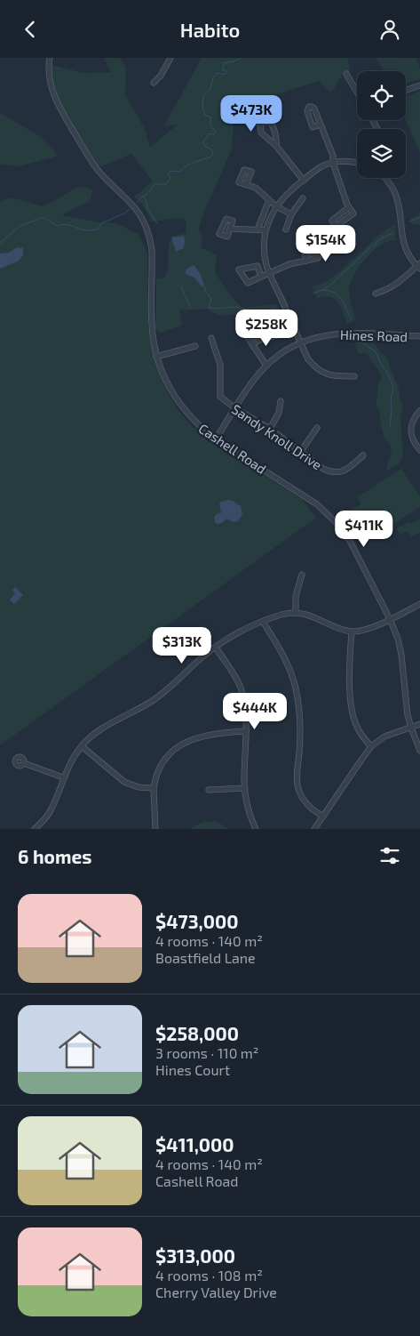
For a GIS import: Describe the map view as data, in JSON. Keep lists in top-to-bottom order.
{
  "streets": {
    "street": ["Hines Road", "Sandy Knoll Drive", "Cashell Road"]
  },
  "crossings": [
    ["Hines Road", "Sandy Knoll Drive"],
    ["Hines Road", "Cashell Road"]
  ],
  "page": {
    "header": "Habito",
    "price": [
      "$473K",
      "$154K",
      "$258K",
      "$411K",
      "$313K",
      "$444K"
    ],
    "heading": "6 homes",
    "list": [
      {
        "name": "$473,000",
        "note": "4 rooms · 140 m² · Boastfield Lane"
      },
      {
        "name": "$258,000",
        "note": "3 rooms · 110 m² · Hines Court"
      },
      {
        "name": "$411,000",
        "note": "4 rooms · 140 m² · Cashell Road"
      },
      {
        "name": "$313,000",
        "note": "4 rooms · 108 m² · Cherry Valley Drive"
      }
    ]
  }
}
